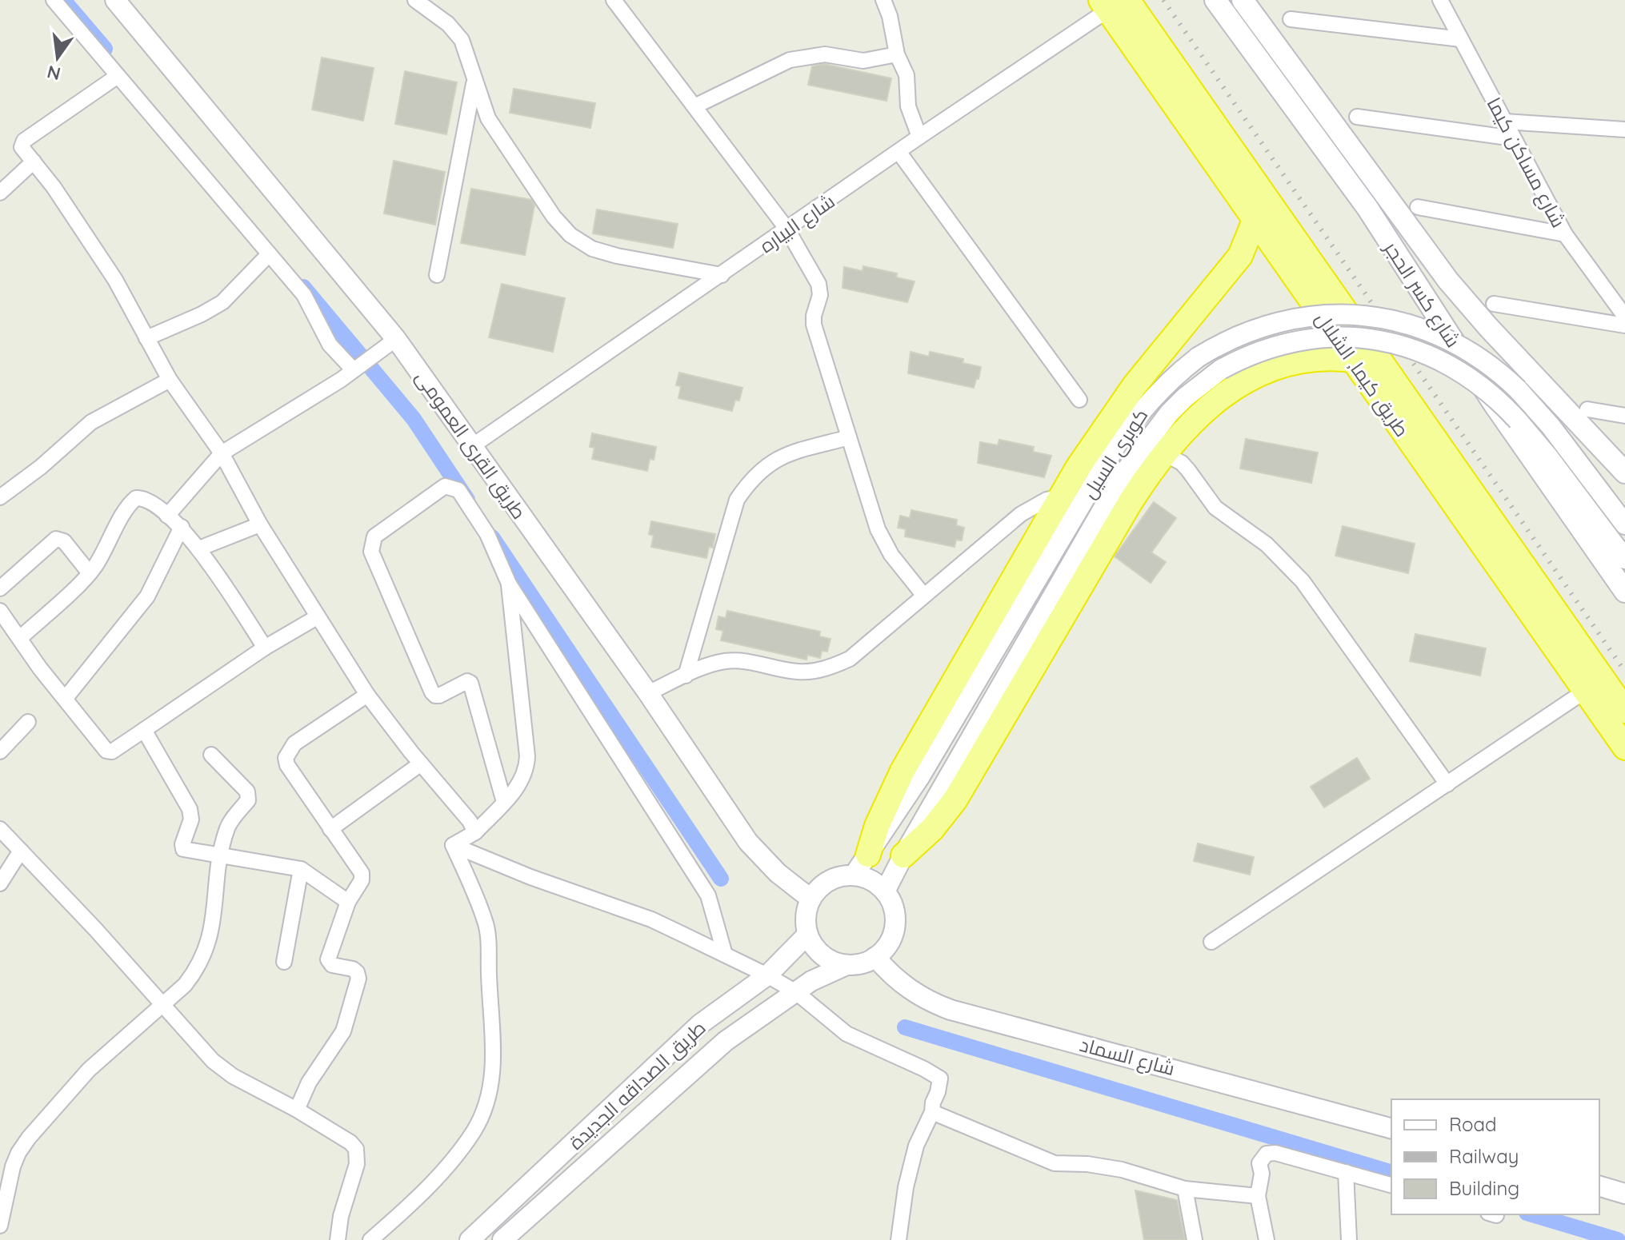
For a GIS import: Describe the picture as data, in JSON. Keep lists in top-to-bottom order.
{
  "streets": {
    "highway": ["طريق كيما, الشلال"],
    "main road": ["شارع كسر الحجر"],
    "street": [
      "شارع مساكن كيما",
      "شارع البياره",
      "طريق القرى العمومى",
      "كوبرى السيل",
      "شارع السماد",
      "طريق الصداقه الجديدة"
    ]
  },
  "crossings": [
    ["شارع البياره", "طريق كيما, الشلال"],
    ["شارع البياره", "طريق القرى العمومى"],
    ["طريق القرى العمومى", "كوبرى السيل"],
    ["طريق القرى العمومى", "شارع السماد"],
    ["طريق القرى العمومى", "طريق الصداقه الجديدة"],
    ["كوبرى السيل", "شارع السماد"],
    ["كوبرى السيل", "طريق الصداقه الجديدة"],
    ["شارع السماد", "طريق الصداقه الجديدة"]
  ],
  "legend": ["Road", "Railway", "Building"],
  "north": "bottom"
}
